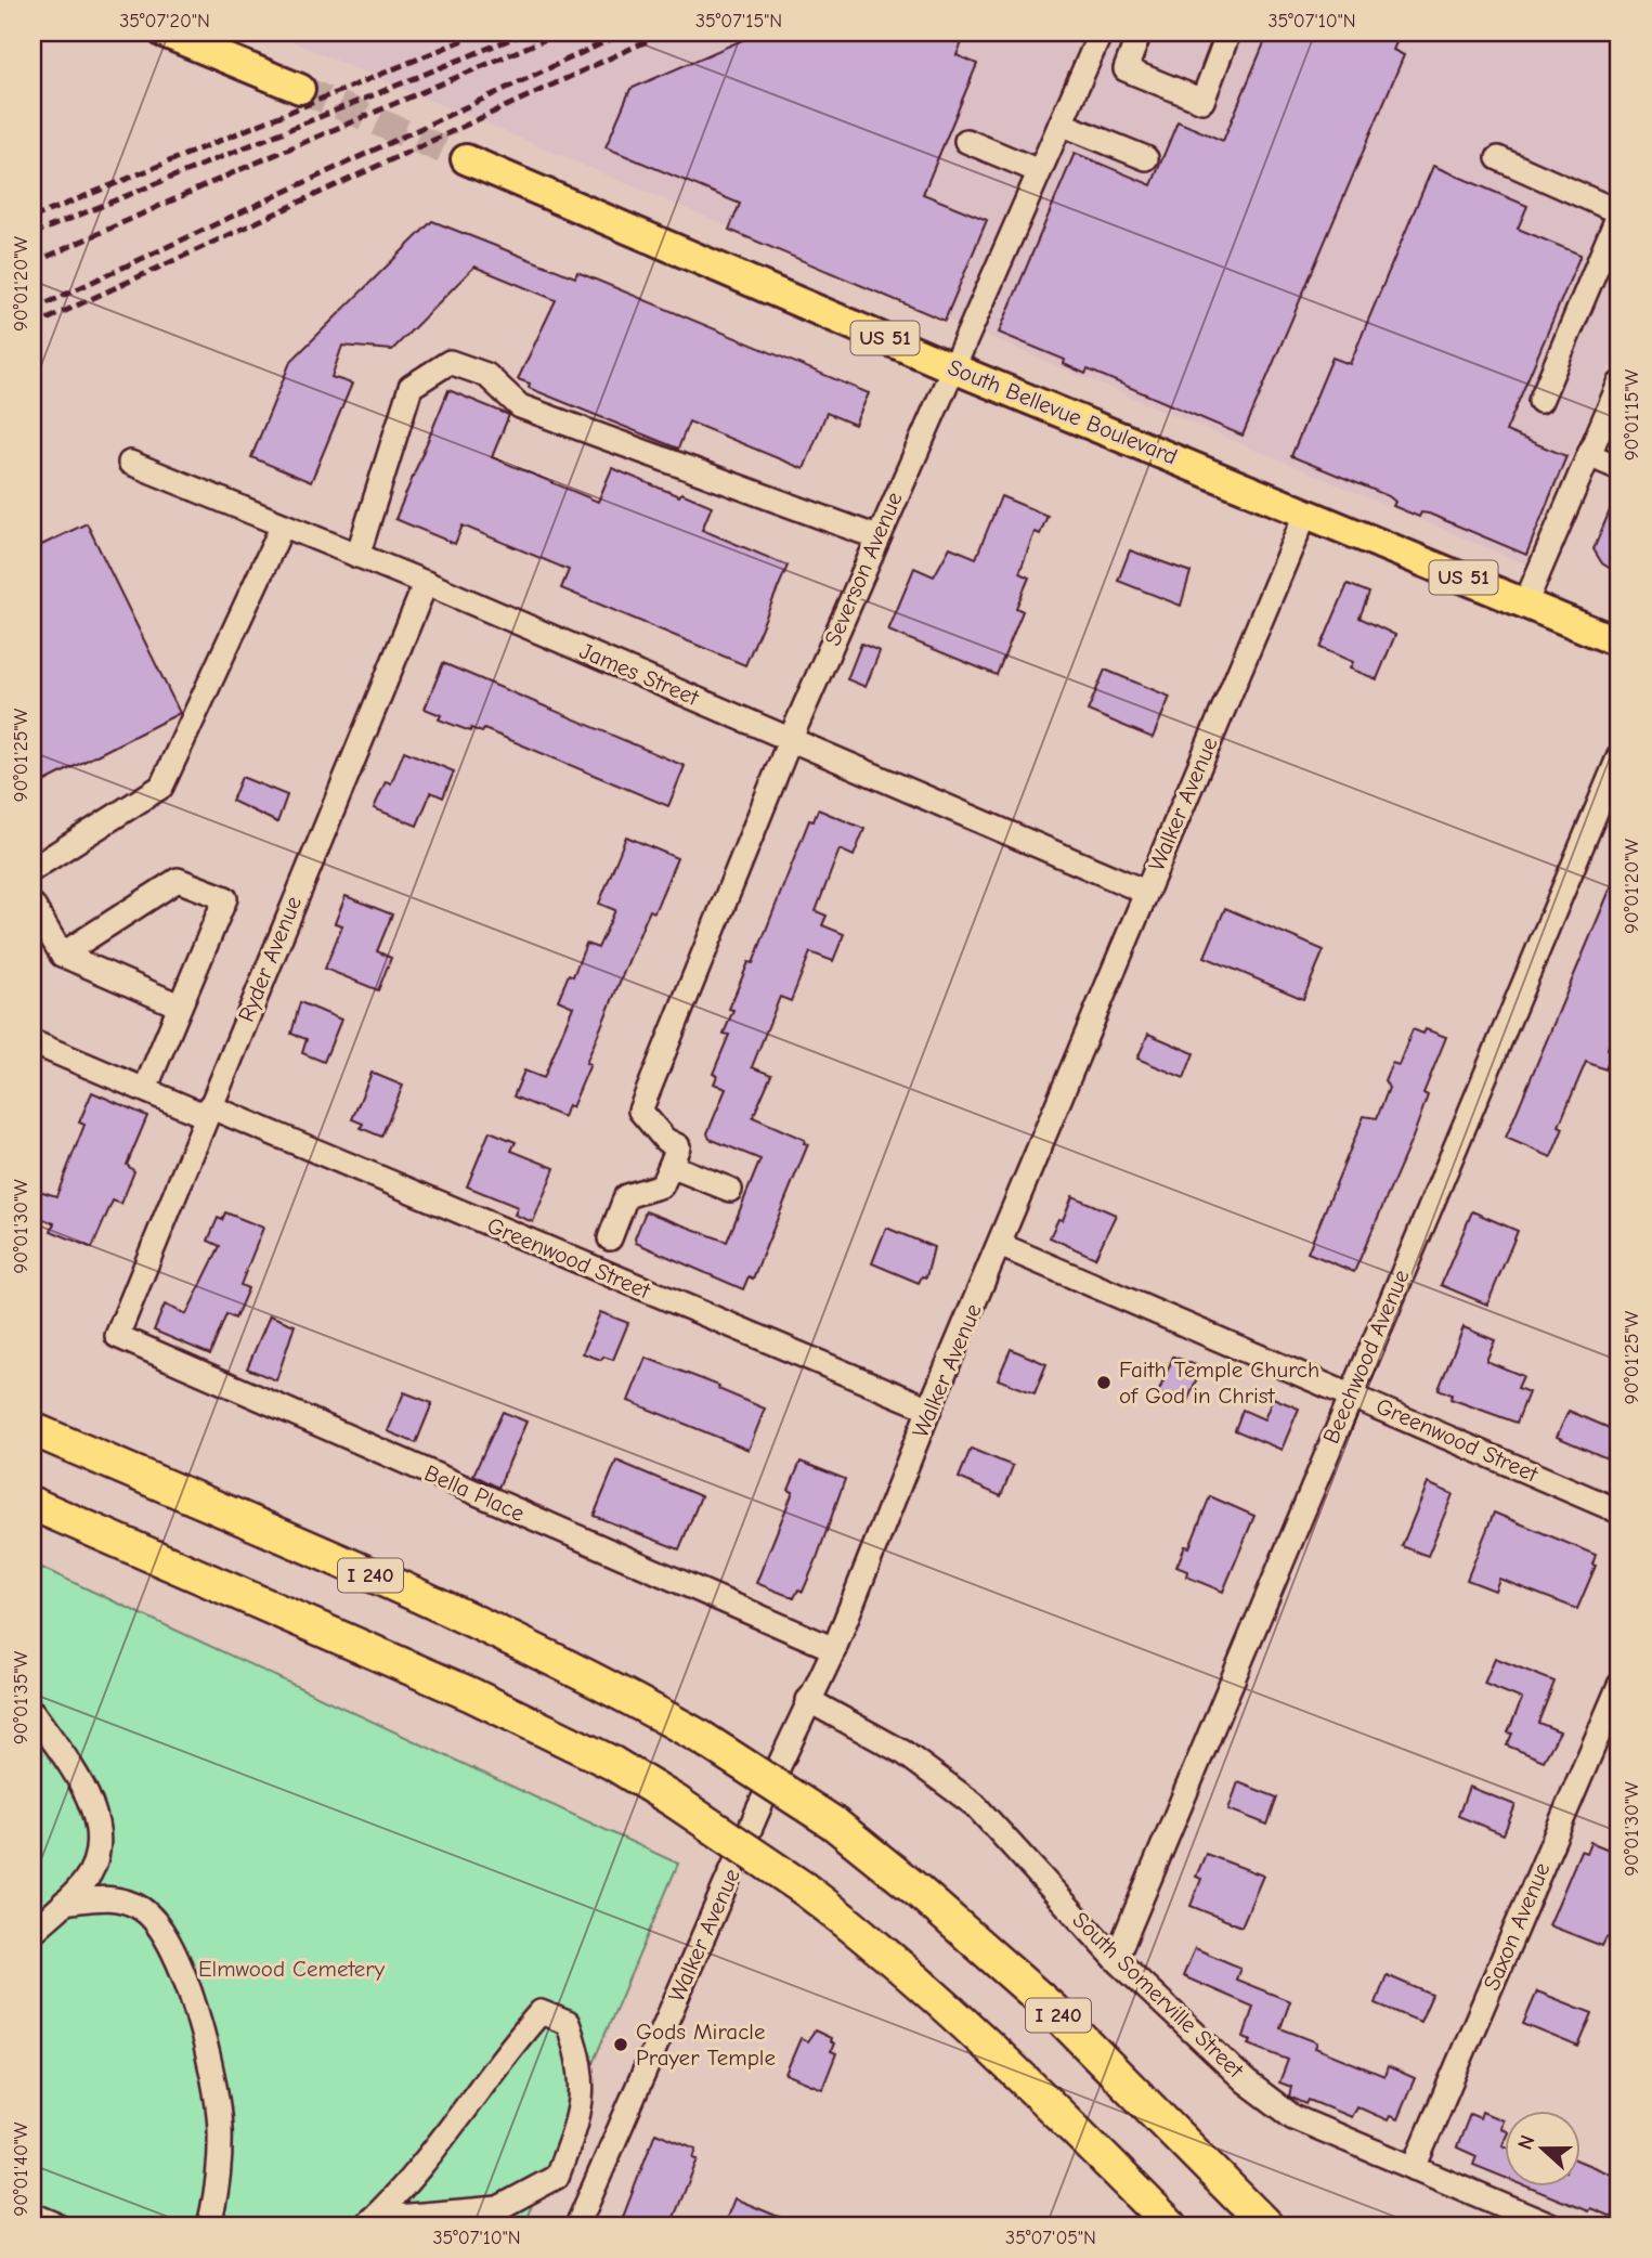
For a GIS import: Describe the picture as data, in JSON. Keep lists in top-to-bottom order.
{
  "streets": {
    "highway": ["I 240"],
    "main road": ["US 51", "South Bellevue Boulevard"],
    "street": [
      "Severson Avenue",
      "James Street",
      "Walker Avenue",
      "Ryder Avenue",
      "Greenwood Street",
      "Beechwood Avenue",
      "Bella Place",
      "Saxon Avenue",
      "South Somerville Street"
    ]
  },
  "crossings": [
    ["South Bellevue Boulevard", "Severson Avenue"],
    ["South Bellevue Boulevard", "Walker Avenue"],
    ["Severson Avenue", "James Street"],
    ["James Street", "Walker Avenue"],
    ["James Street", "Ryder Avenue"],
    ["Walker Avenue", "Greenwood Street"],
    ["Walker Avenue", "Bella Place"],
    ["Walker Avenue", "South Somerville Street"],
    ["Ryder Avenue", "Greenwood Street"],
    ["Ryder Avenue", "Bella Place"],
    ["Greenwood Street", "Beechwood Avenue"],
    ["Beechwood Avenue", "South Somerville Street"],
    ["Saxon Avenue", "South Somerville Street"]
  ],
  "parks": ["Elmwood Cemetery"],
  "places": ["Faith Temple Church of God in Christ", "Gods Miracle Prayer Temple"],
  "north": "left",
  "coordinates": [
    "35°07'20\"N",
    "35°07'15\"N",
    "35°07'10\"N",
    "90°01'20\"W",
    "90°01'15\"W",
    "90°01'25\"W",
    "90°01'30\"W",
    "90°01'35\"W",
    "90°01'40\"W",
    "35°07'05\"N"
  ]
}
